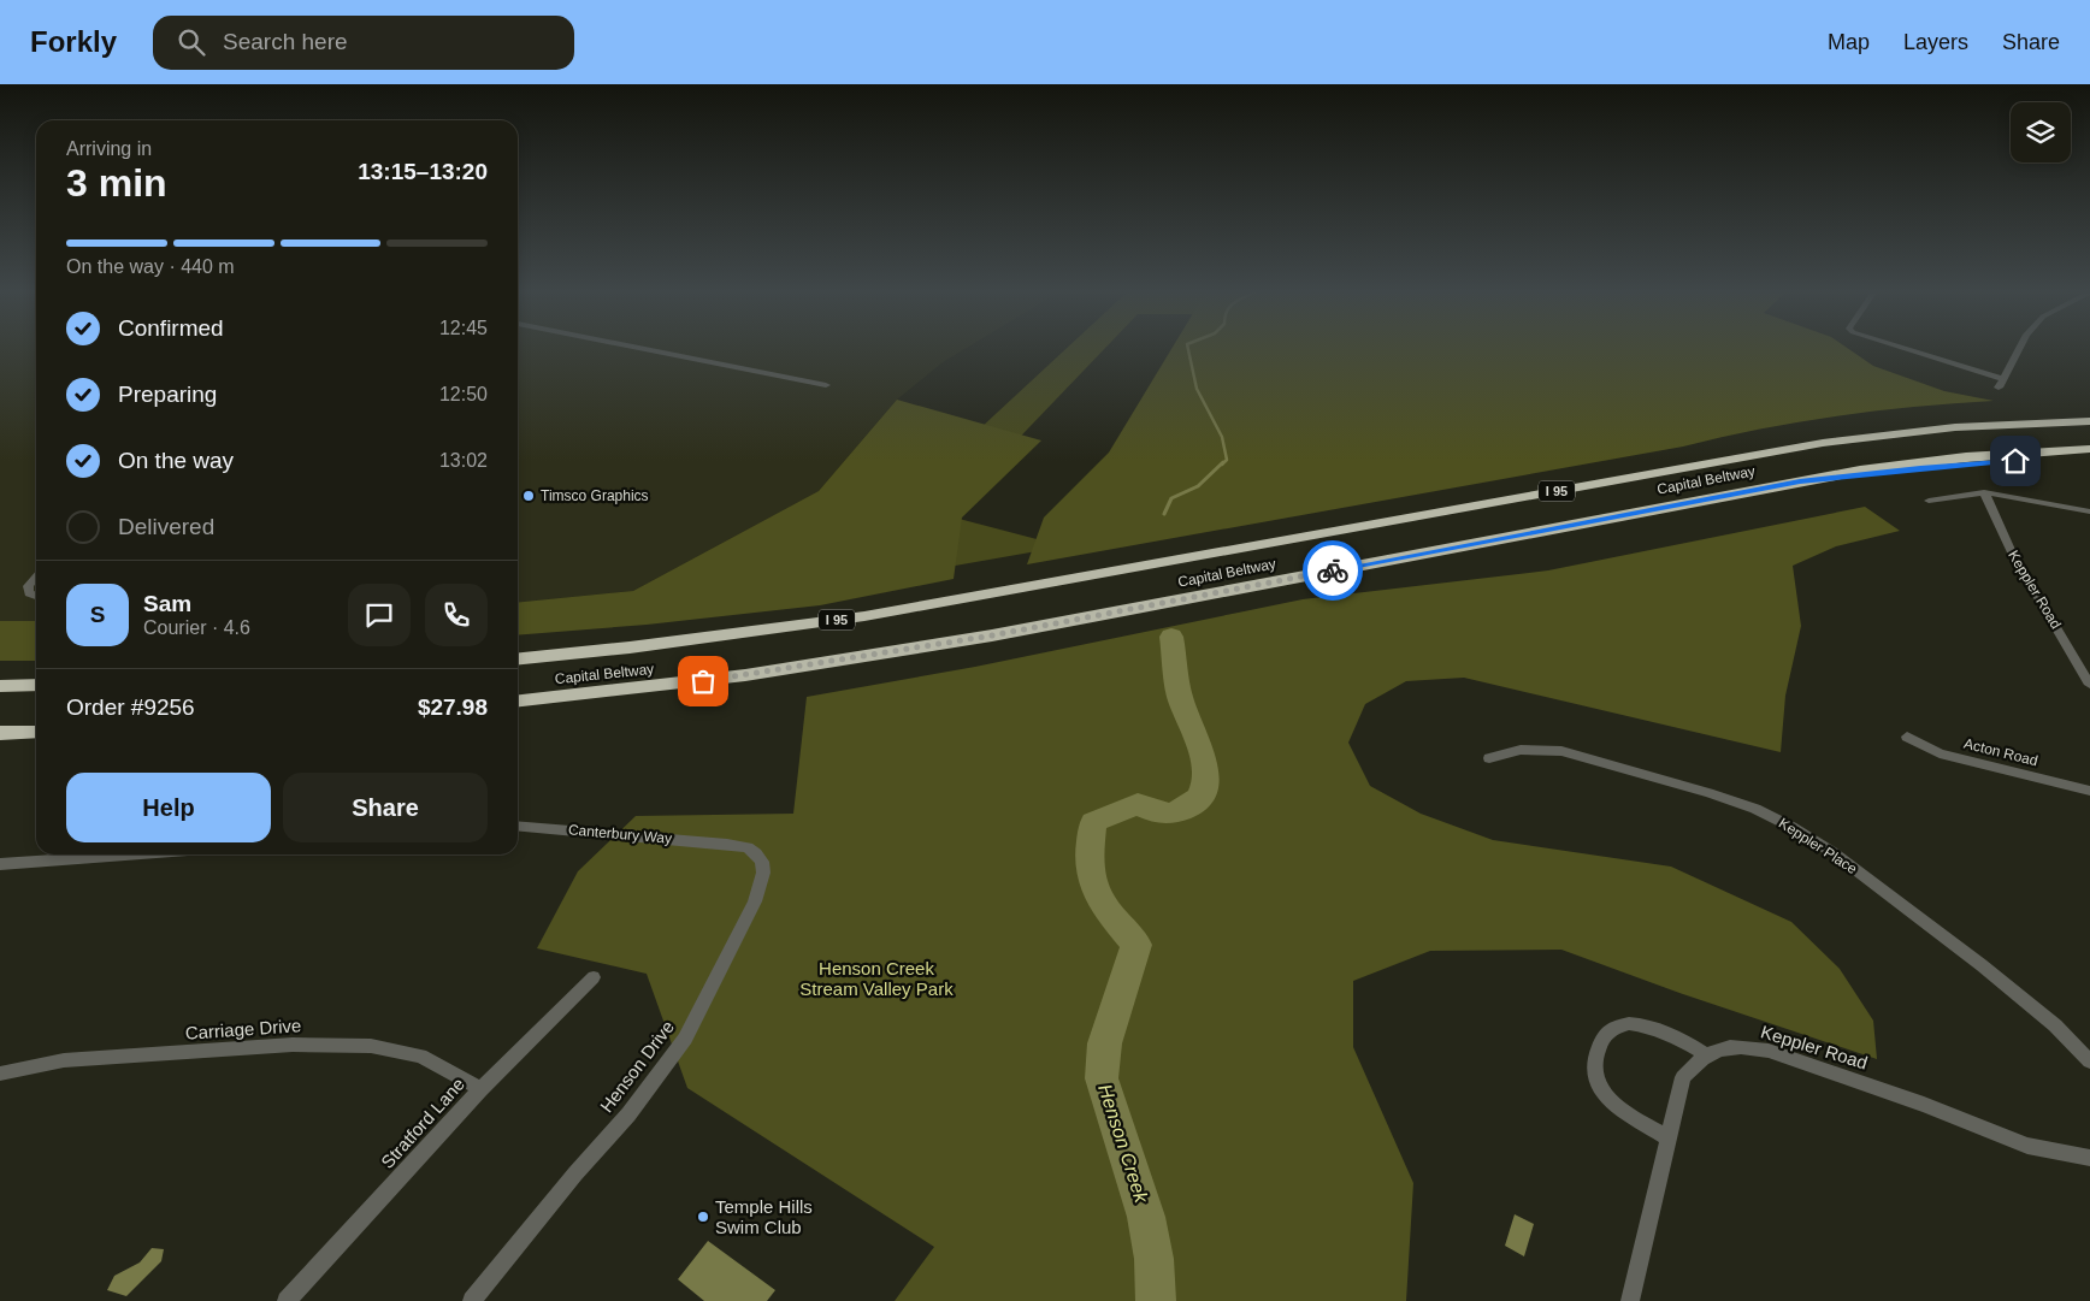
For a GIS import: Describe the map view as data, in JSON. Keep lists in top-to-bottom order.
{
  "streets": {
    "highway": ["Capital Beltway", "I 95"],
    "street": [
      "Keppler Road",
      "Acton Road",
      "Canterbury Way",
      "Keppler Place",
      "Carriage Drive",
      "Henson Drive",
      "Stratford Lane"
    ]
  },
  "crossings": [
    ["Canterbury Way", "Henson Drive"],
    ["Carriage Drive", "Stratford Lane"]
  ],
  "water": ["Henson Creek"],
  "parks": ["Henson Creek Stream Valley Park"],
  "places": ["Timsco Graphics", "Temple Hills Swim Club"],
  "page": {
    "header": "Forkly",
    "search": "Search here",
    "nav": ["Map", "Layers", "Share"],
    "heading": ["3 min", "Arriving in", "13:15–13:20"],
    "panel": [
      "Sam",
      "Courier · 4.6",
      "Order #9256",
      "$27.98"
    ],
    "bar": "On the way · 440 m",
    "list": [
      ["Confirmed", "12:45"],
      ["Preparing", "12:50"],
      ["On the way", "13:02"],
      "Delivered"
    ],
    "round": "S",
    "buttons": ["Help", "Share"]
  }
}
